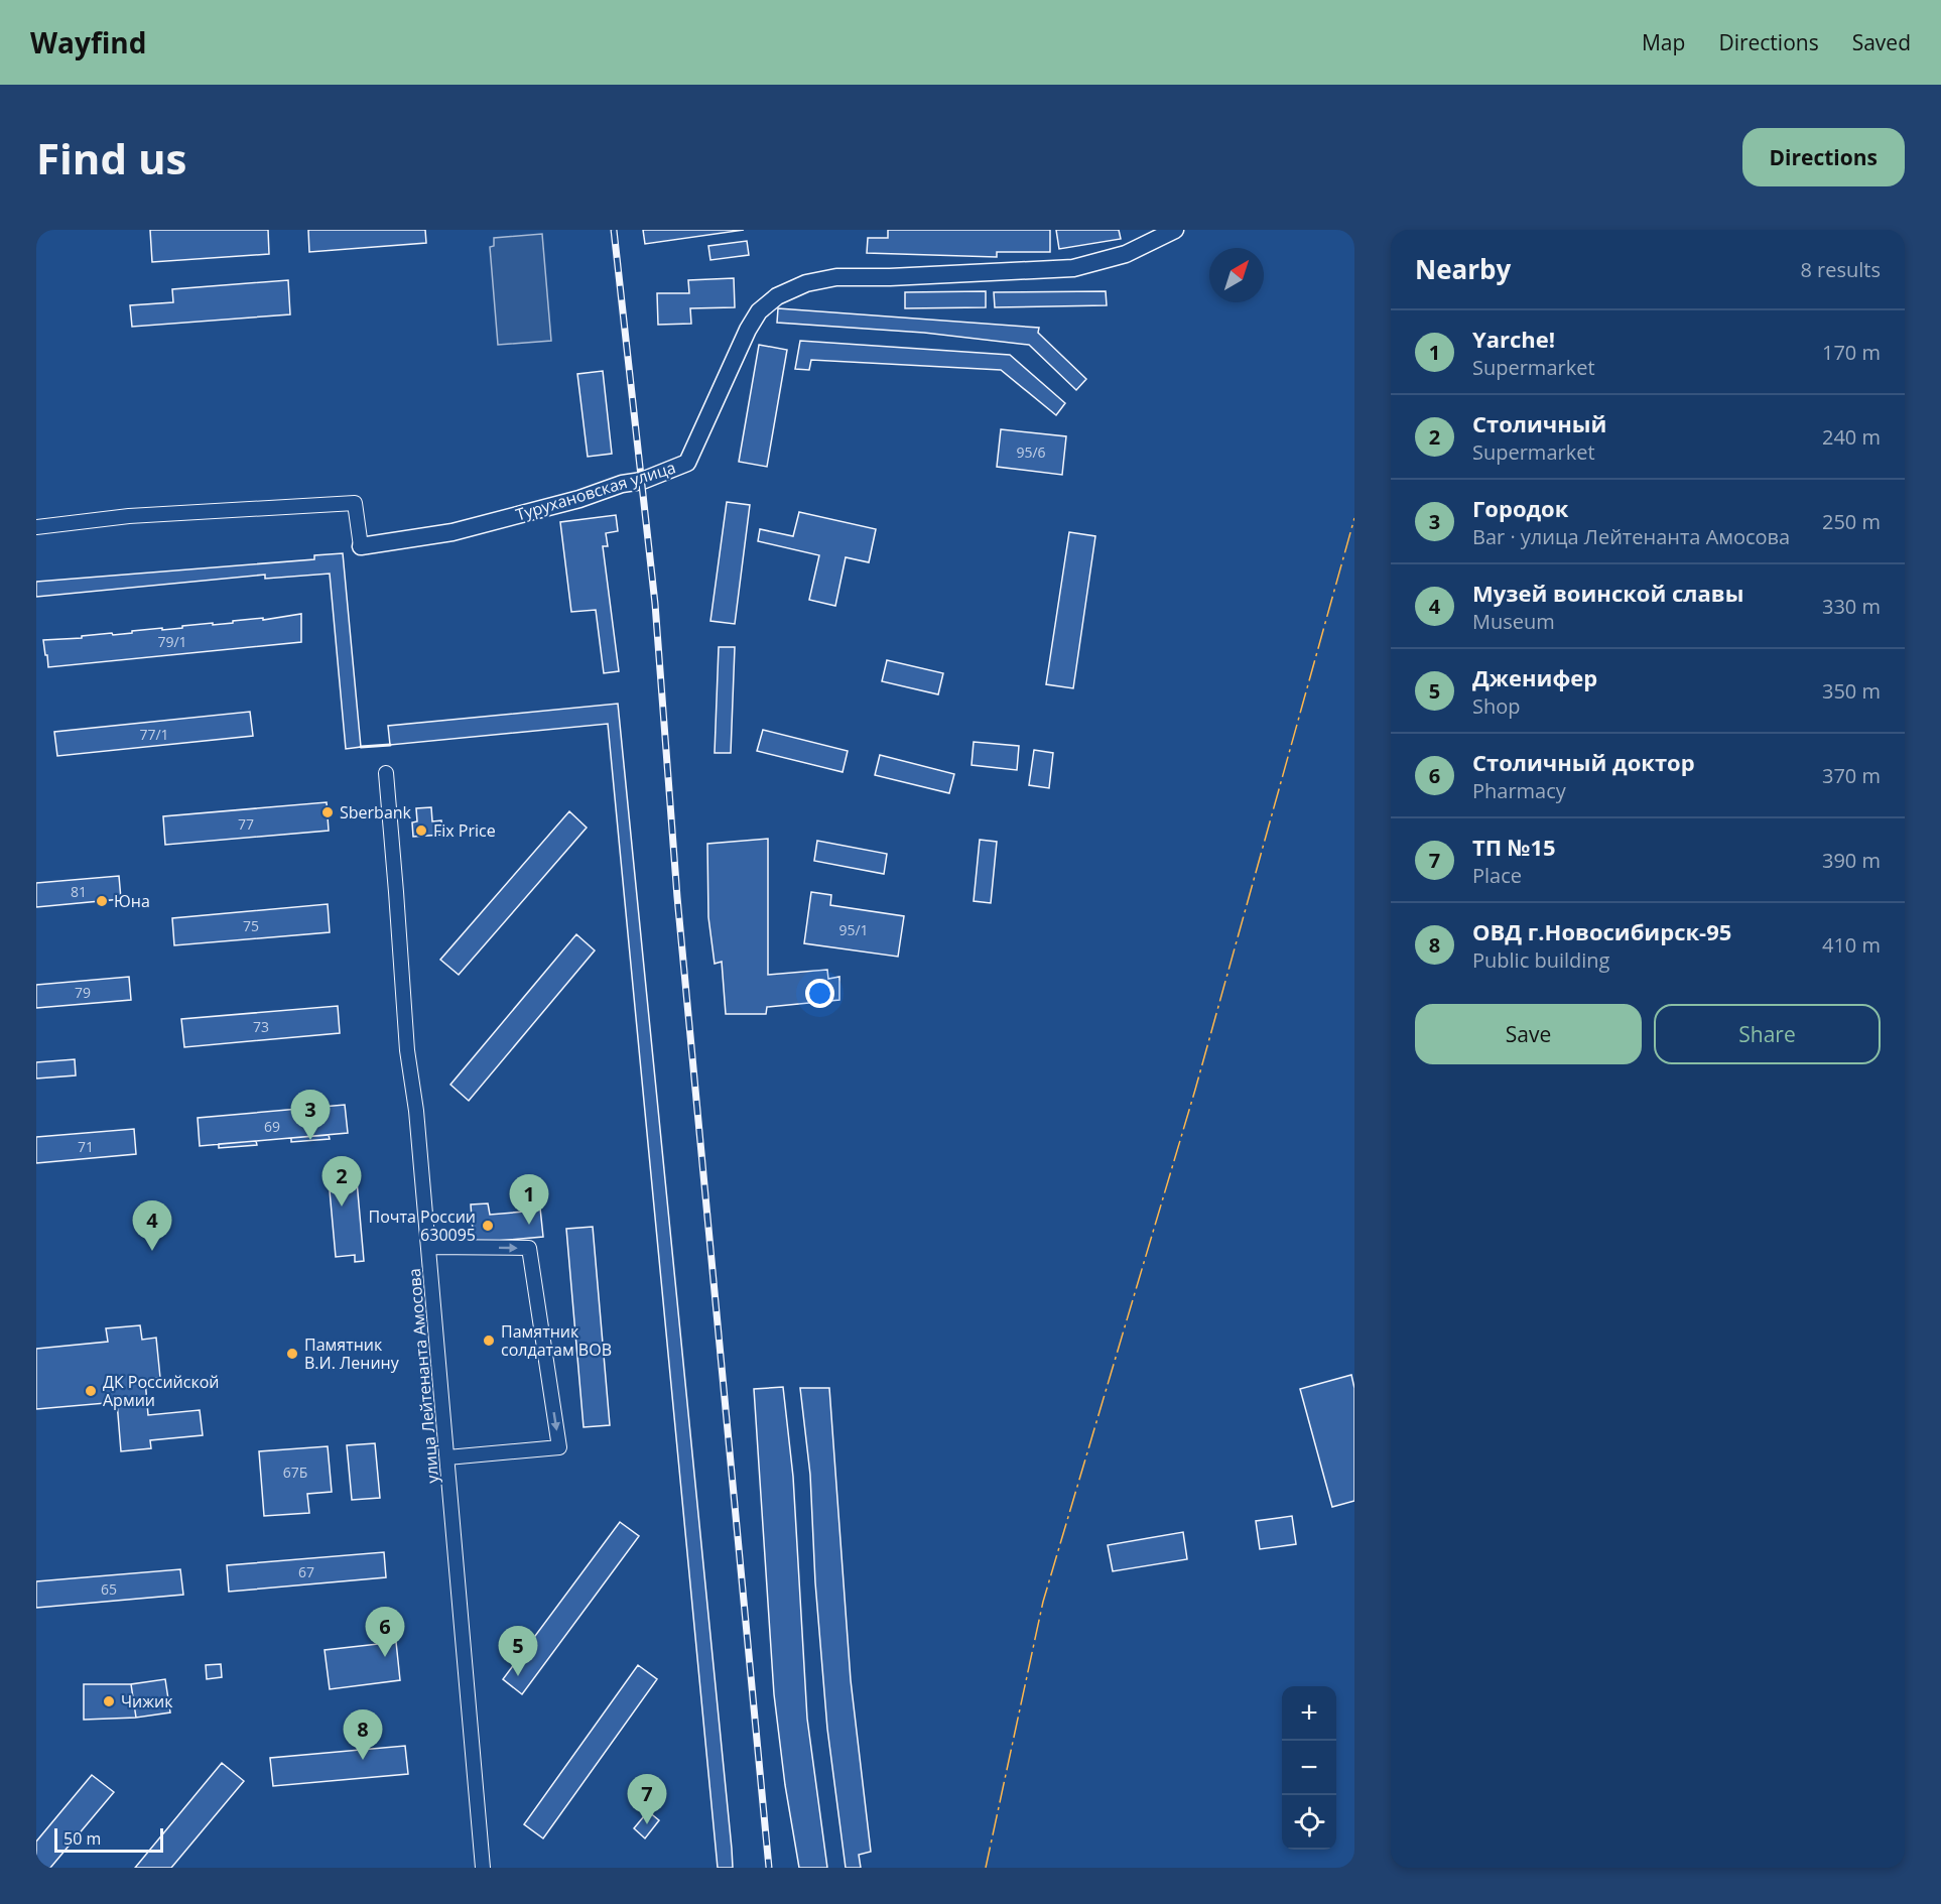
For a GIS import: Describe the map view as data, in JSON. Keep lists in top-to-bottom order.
{
  "streets": {
    "street": ["Турухановская улица", "улица Лейтенанта Амосова"]
  },
  "places": [
    "Sberbank",
    "Fix Price",
    "Юна",
    "Почта России 630095",
    "Памятник солдатам ВОВ",
    "Памятник В.И. Ленину",
    "ДК Российской Армии",
    "Чижик"
  ],
  "house_numbers": [
    "95/6",
    "79/1",
    "77/1",
    "77",
    "81",
    "75",
    "95/1",
    "79",
    "73",
    "69",
    "71",
    "67Б",
    "67",
    "65"
  ],
  "scale_bar": "50 m",
  "north": "top right",
  "page": {
    "header": "Wayfind",
    "nav": ["Map", "Directions", "Saved"],
    "buttons": [
      "Directions",
      ["Save", "Share"]
    ],
    "title": "Find us",
    "heading": ["Nearby", "8 results"],
    "list": [
      {
        "mark": "1",
        "name": "Yarche!",
        "note": "Supermarket",
        "value": "170 m"
      },
      {
        "mark": "2",
        "name": "Столичный",
        "note": "Supermarket",
        "value": "240 m"
      },
      {
        "mark": "3",
        "name": "Городок",
        "note": "Bar · улица Лейтенанта Амосова",
        "value": "250 m"
      },
      {
        "mark": "4",
        "name": "Музей воинской славы",
        "note": "Museum",
        "value": "330 m"
      },
      {
        "mark": "5",
        "name": "Дженифер",
        "note": "Shop",
        "value": "350 m"
      },
      {
        "mark": "6",
        "name": "Столичный доктор",
        "note": "Pharmacy",
        "value": "370 m"
      },
      {
        "mark": "7",
        "name": "ТП №15",
        "note": "Place",
        "value": "390 m"
      },
      {
        "mark": "8",
        "name": "ОВД г.Новосибирск-95",
        "note": "Public building",
        "value": "410 m"
      }
    ],
    "pins": [
      "3",
      "2",
      "1",
      "4",
      "6",
      "5",
      "8",
      "7"
    ],
    "map_buttons": ["+", "−"],
    "scale": "50 m"
  }
}
